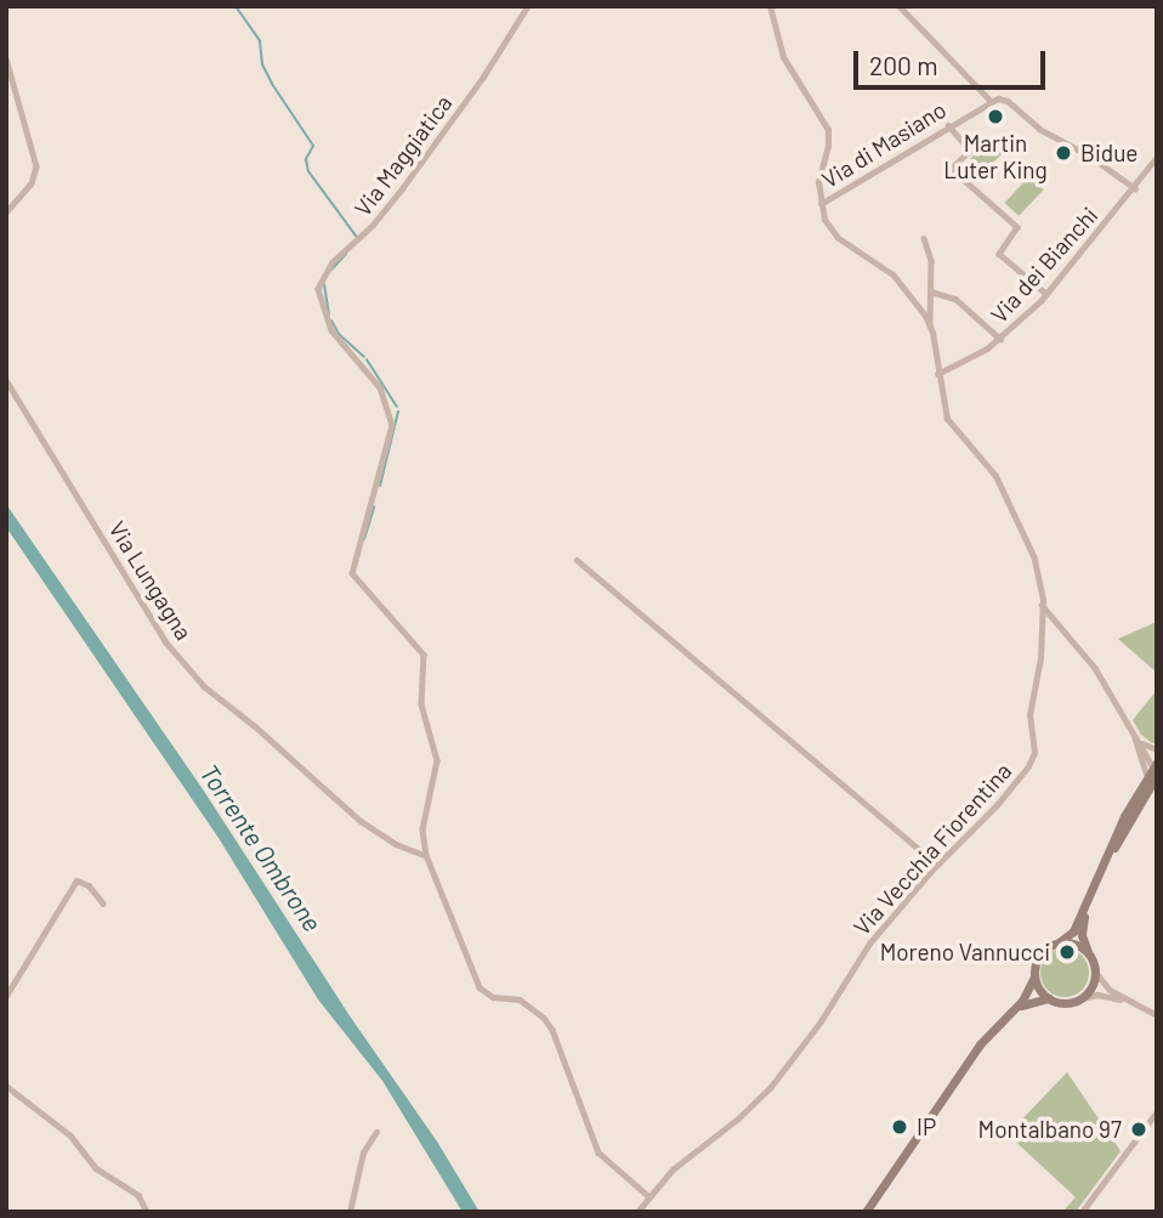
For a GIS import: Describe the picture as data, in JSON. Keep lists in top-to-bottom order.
{
  "streets": {
    "street": [
      "Via di Masiano",
      "Via Maggiatica",
      "Via dei Bianchi",
      "Via Lungagna",
      "Via Vecchia Fiorentina"
    ]
  },
  "crossings": [
    ["Via di Masiano", "Via Vecchia Fiorentina"],
    ["Via Maggiatica", "Via Lungagna"],
    ["Via Maggiatica", "Via Vecchia Fiorentina"],
    ["Via dei Bianchi", "Via Vecchia Fiorentina"]
  ],
  "water": ["Torrente Ombrone"],
  "places": [
    "Martin Luter King",
    "Bidue",
    "Moreno Vannucci",
    "IP",
    "Montalbano 97"
  ],
  "scale_bar": "200 m"
}
